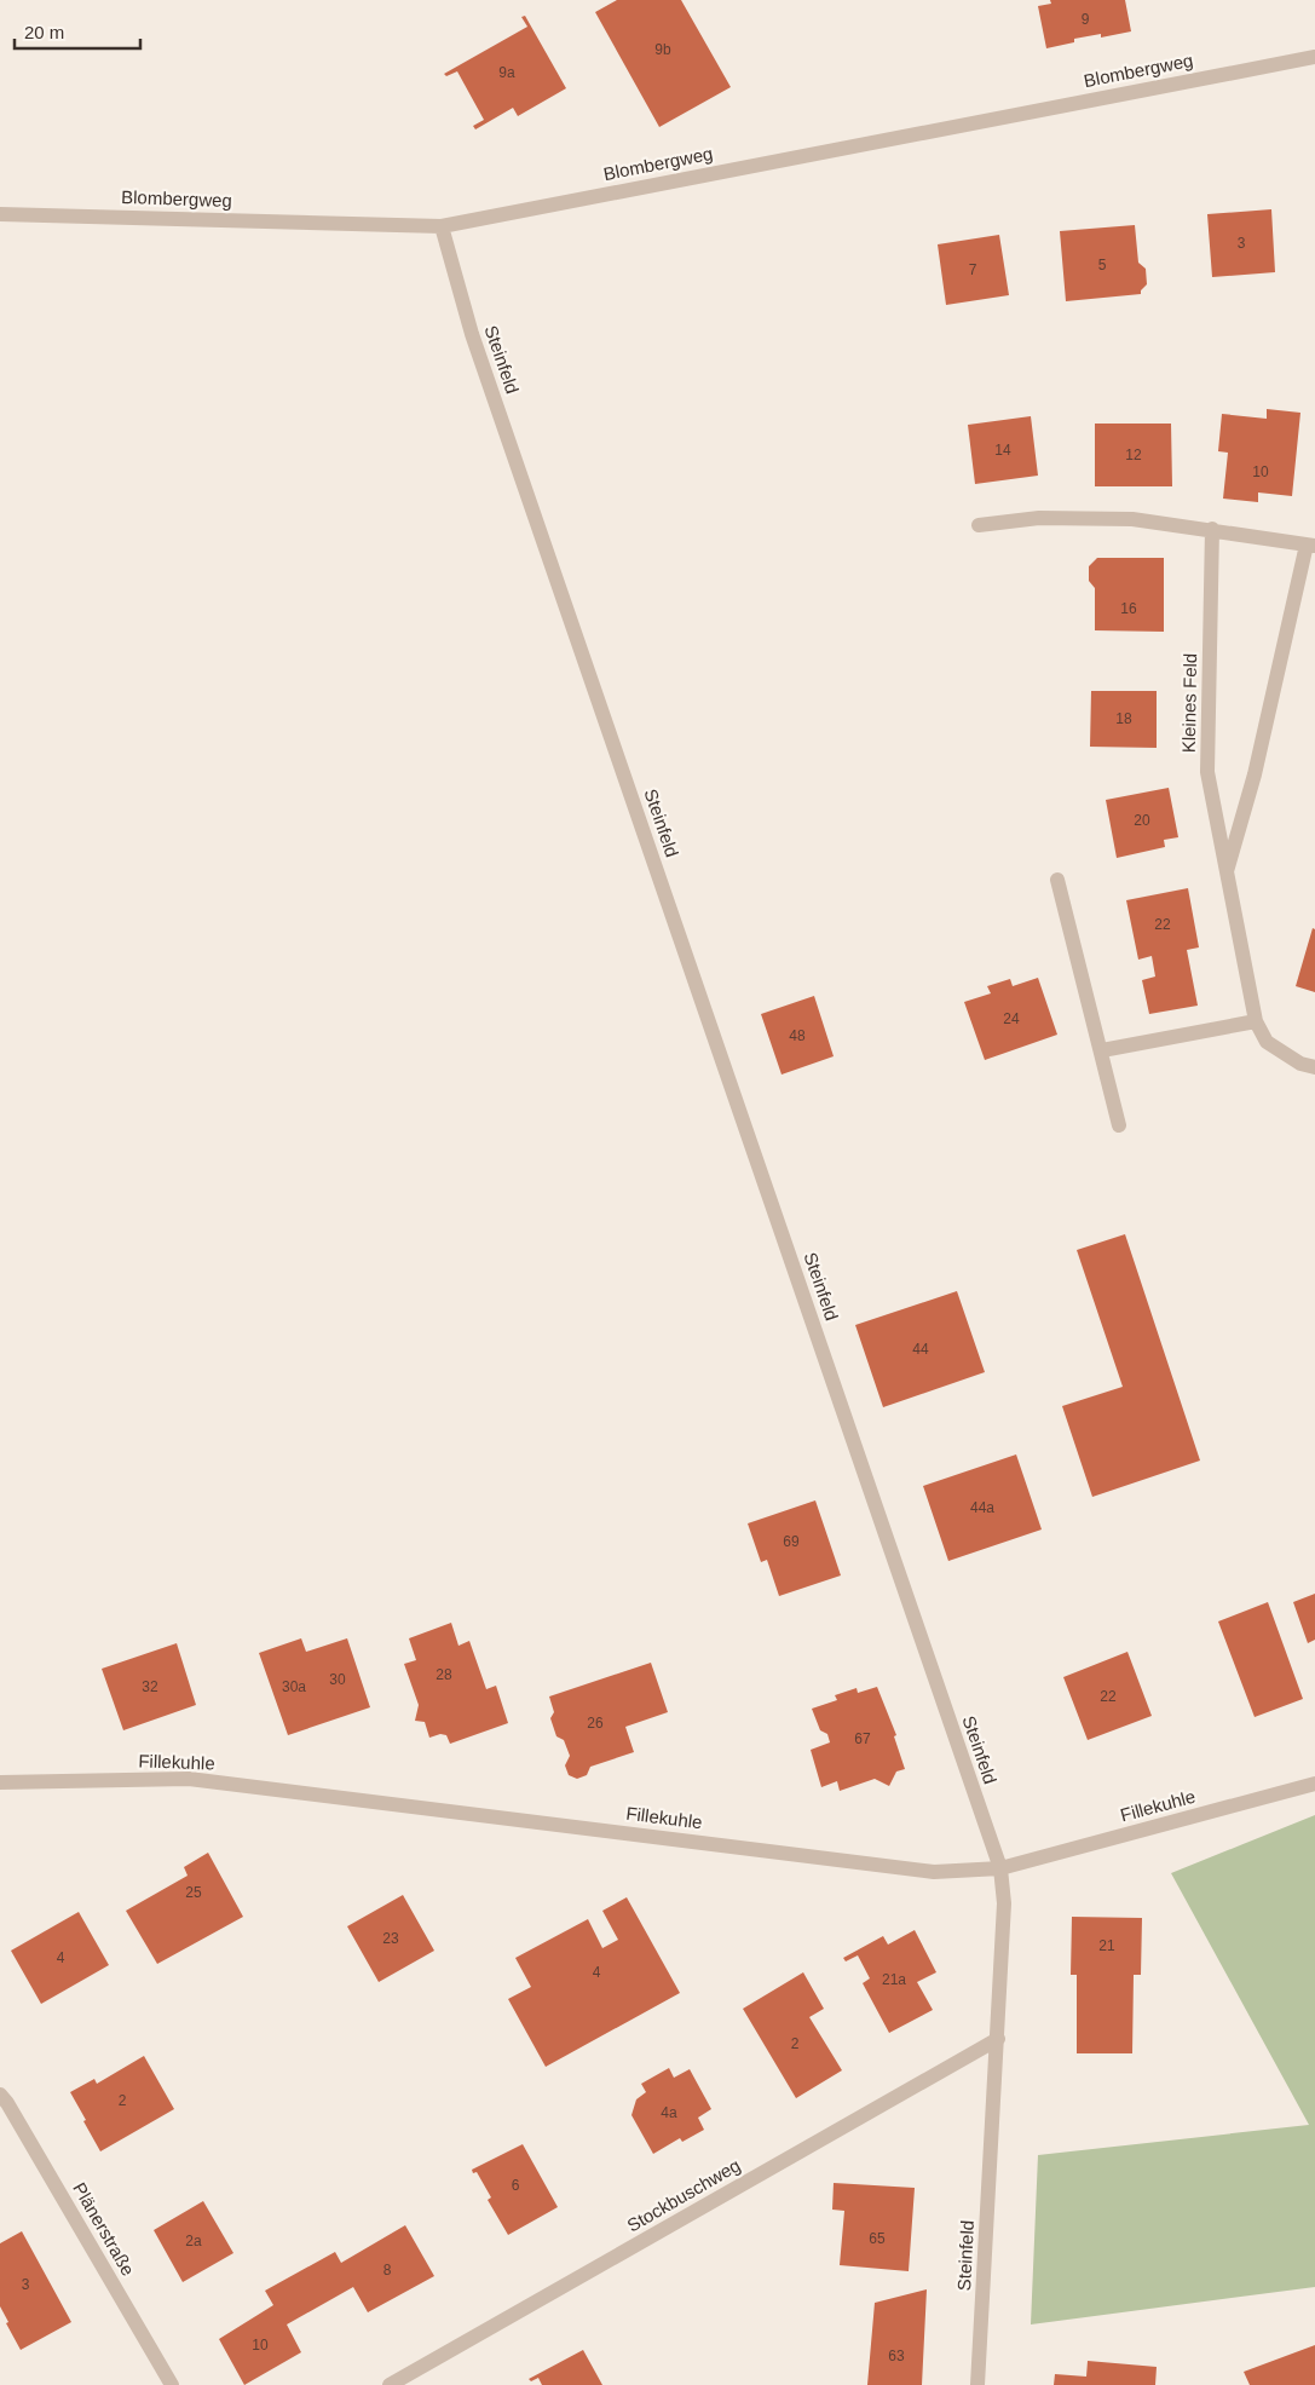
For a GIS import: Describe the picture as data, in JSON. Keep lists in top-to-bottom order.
{
  "streets": {
    "street": [
      "Blombergweg",
      "Steinfeld",
      "Kleines Feld",
      "Fillekuhle",
      "Stockbuschweg",
      "Plänerstraße"
    ]
  },
  "crossings": [
    ["Blombergweg", "Steinfeld"],
    ["Steinfeld", "Fillekuhle"],
    ["Steinfeld", "Stockbuschweg"]
  ],
  "house_numbers": [
    "9",
    "9b",
    "9a",
    "3",
    "5",
    "7",
    "14",
    "12",
    "10",
    "16",
    "18",
    "20",
    "22",
    "24",
    "48",
    "44",
    "44a",
    "69",
    "28",
    "30",
    "32",
    "30a",
    "22",
    "26",
    "67",
    "25",
    "23",
    "21",
    "4",
    "4",
    "21a",
    "2",
    "2",
    "4a",
    "6",
    "65",
    "2a",
    "8",
    "3",
    "10",
    "63"
  ],
  "scale_bar": "20 m"
}
